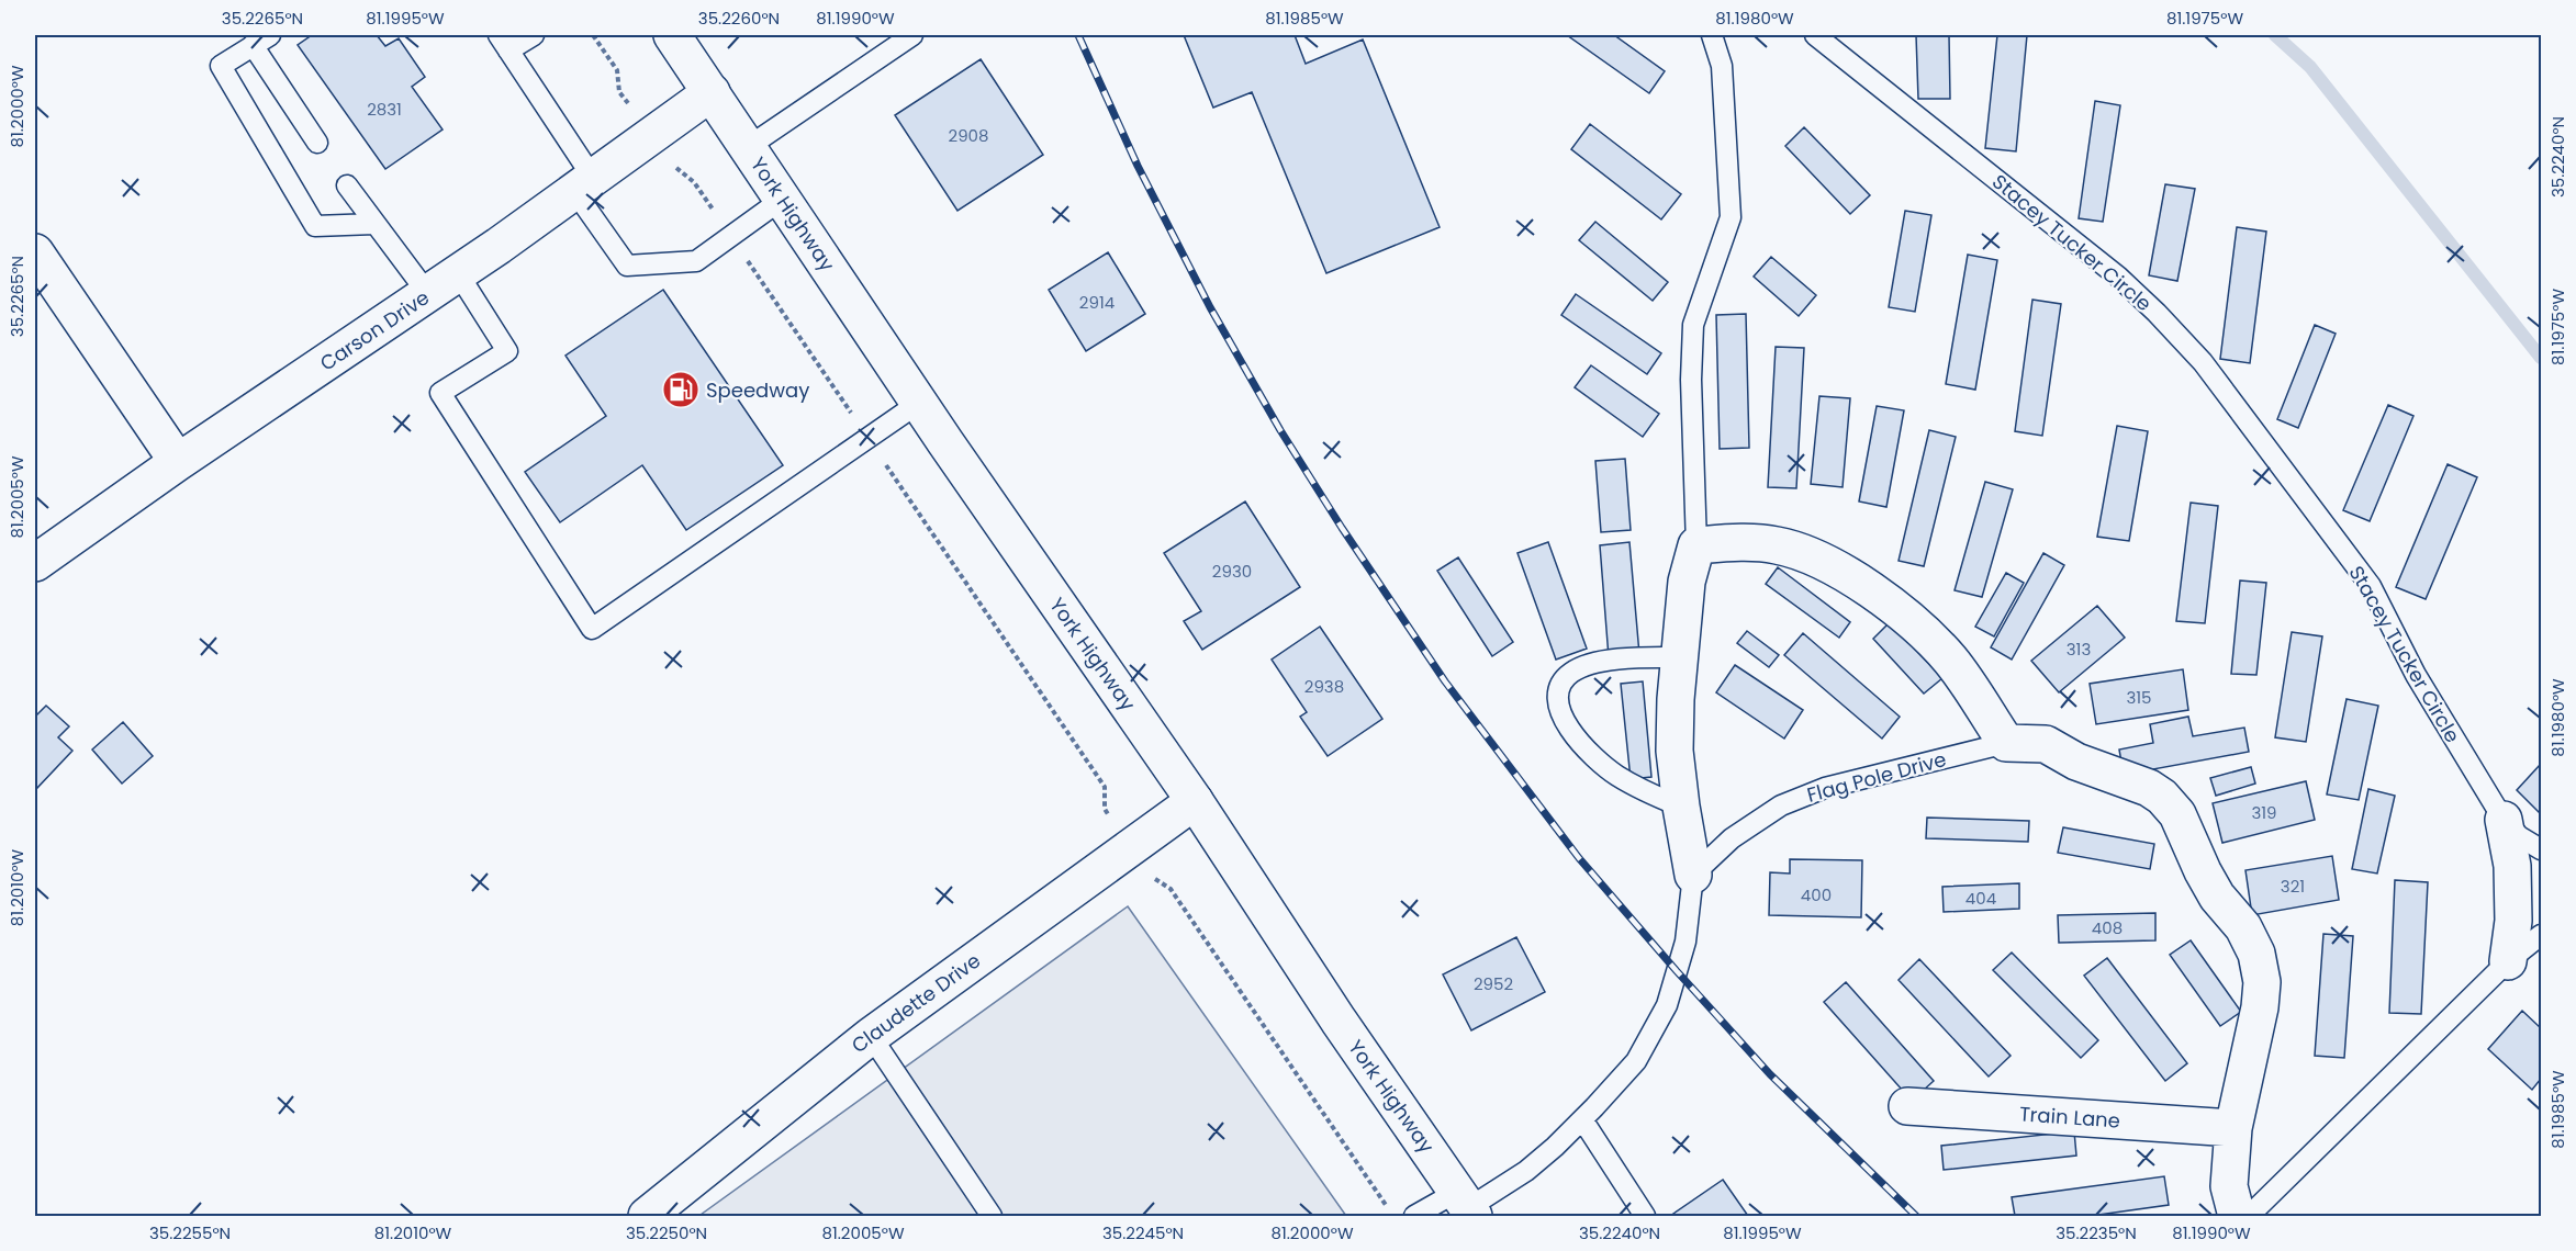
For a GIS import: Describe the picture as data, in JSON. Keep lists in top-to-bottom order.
{
  "streets": {
    "street": [
      "York Highway",
      "Stacey Tucker Circle",
      "Carson Drive",
      "Claudette Drive",
      "Train Lane"
    ],
    "lane": ["Flag Pole Drive"]
  },
  "crossings": [
    ["York Highway", "Carson Drive"],
    ["York Highway", "Claudette Drive"]
  ],
  "places": {
    "fuel station": ["Speedway"]
  },
  "house_numbers": [
    "2831",
    "2908",
    "2914",
    "2930",
    "313",
    "2938",
    "315",
    "319",
    "321",
    "400",
    "404",
    "408",
    "2952"
  ],
  "coordinates": [
    "35.2265°N",
    "81.1995°W",
    "35.2260°N",
    "81.1990°W",
    "81.1985°W",
    "81.1980°W",
    "81.1975°W",
    "81.2000°W",
    "35.2240°N",
    "81.2005°W",
    "81.2010°W",
    "35.2255°N",
    "35.2250°N",
    "35.2245°N",
    "35.2235°N"
  ]
}
